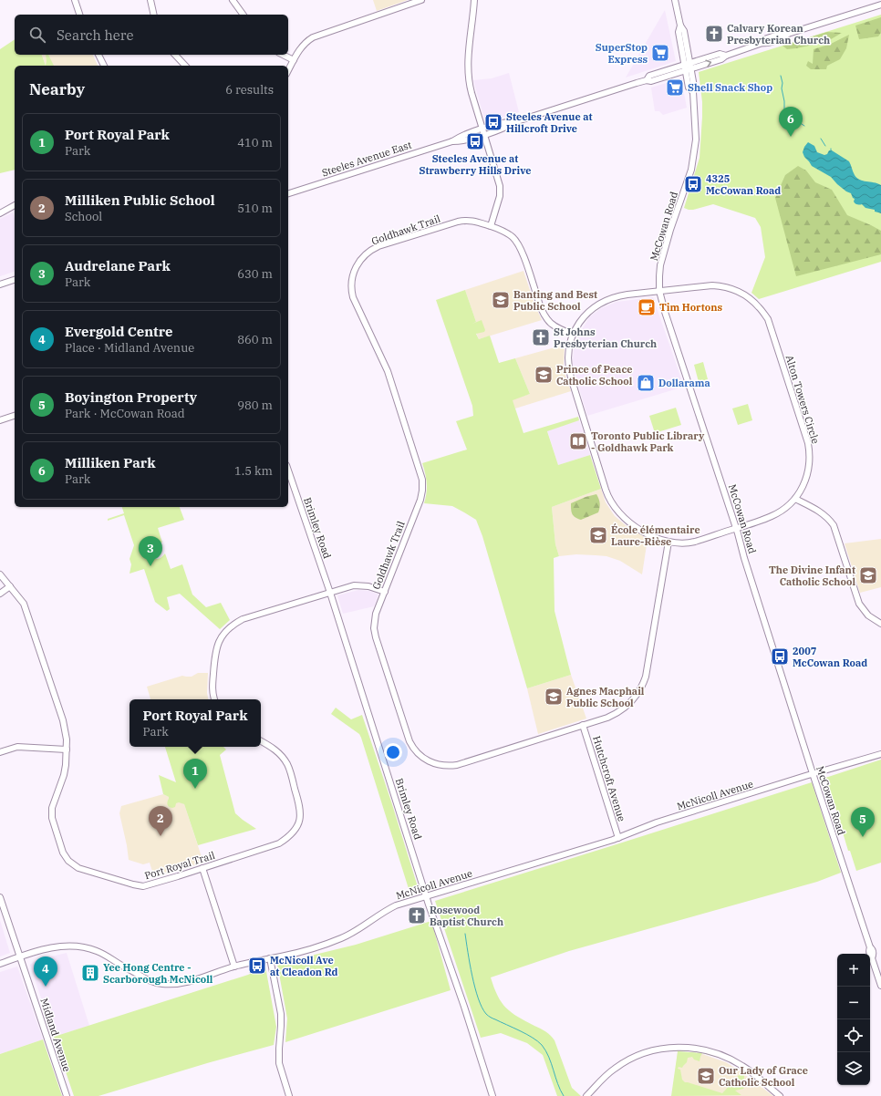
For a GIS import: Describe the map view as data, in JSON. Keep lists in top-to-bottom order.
{
  "streets": {
    "street": [
      "Steeles Avenue East",
      "McCowan Road",
      "Goldhawk Trail",
      "Alton Towers Circle",
      "Brimley Road",
      "Hutchcroft Avenue",
      "McNicoll Avenue",
      "Port Royal Trail",
      "Midland Avenue"
    ]
  },
  "crossings": [
    ["Steeles Avenue East", "McCowan Road"],
    ["McCowan Road", "Alton Towers Circle"],
    ["McCowan Road", "McNicoll Avenue"],
    ["Goldhawk Trail", "Alton Towers Circle"],
    ["Goldhawk Trail", "Hutchcroft Avenue"],
    ["Brimley Road", "McNicoll Avenue"],
    ["Hutchcroft Avenue", "McNicoll Avenue"],
    ["McNicoll Avenue", "Midland Avenue"]
  ],
  "places": {
    "church": ["Calvary Korean Presbyterian Church", "St Johns Presbyterian Church", "Rosewood Baptist Church"],
    "supermarket": ["SuperStop Express", "Shell Snack Shop"],
    "bus stop": [
      "Steeles Avenue at Hillcroft Drive",
      "Steeles Avenue at Strawberry Hills Drive",
      "4325 McCowan Road",
      "2007 McCowan Road",
      "McNicoll Ave at Cleadon Rd"
    ],
    "school or university": [
      "Banting and Best Public School",
      "Prince of Peace Catholic School",
      "École élémentaire Laure-Rièse",
      "The Divine Infant Catholic School",
      "Agnes Macphail Public School",
      "Our Lady of Grace Catholic School"
    ],
    "cafe": ["Tim Hortons"],
    "shop": ["Dollarama"],
    "library": ["Toronto Public Library - Goldhawk Park"],
    "building": ["Yee Hong Centre - Scarborough McNicoll"]
  },
  "page": {
    "search": "Search here",
    "heading": ["Nearby", "6 results"],
    "pins": [
      "6",
      "3",
      "1",
      "2",
      "5",
      "4"
    ],
    "list": [
      {
        "mark": "1",
        "name": "Port Royal Park",
        "note": "Park",
        "value": "410 m"
      },
      {
        "mark": "2",
        "name": "Milliken Public School",
        "note": "School",
        "value": "510 m"
      },
      {
        "mark": "3",
        "name": "Audrelane Park",
        "note": "Park",
        "value": "630 m"
      },
      {
        "mark": "4",
        "name": "Evergold Centre",
        "note": "Place · Midland Avenue",
        "value": "860 m"
      },
      {
        "mark": "5",
        "name": "Boyington Property",
        "note": "Park · McCowan Road",
        "value": "980 m"
      },
      {
        "mark": "6",
        "name": "Milliken Park",
        "note": "Park",
        "value": "1.5 km"
      }
    ],
    "popup": ["Port Royal Park", "Park"],
    "map_buttons": ["+", "−"]
  }
}
